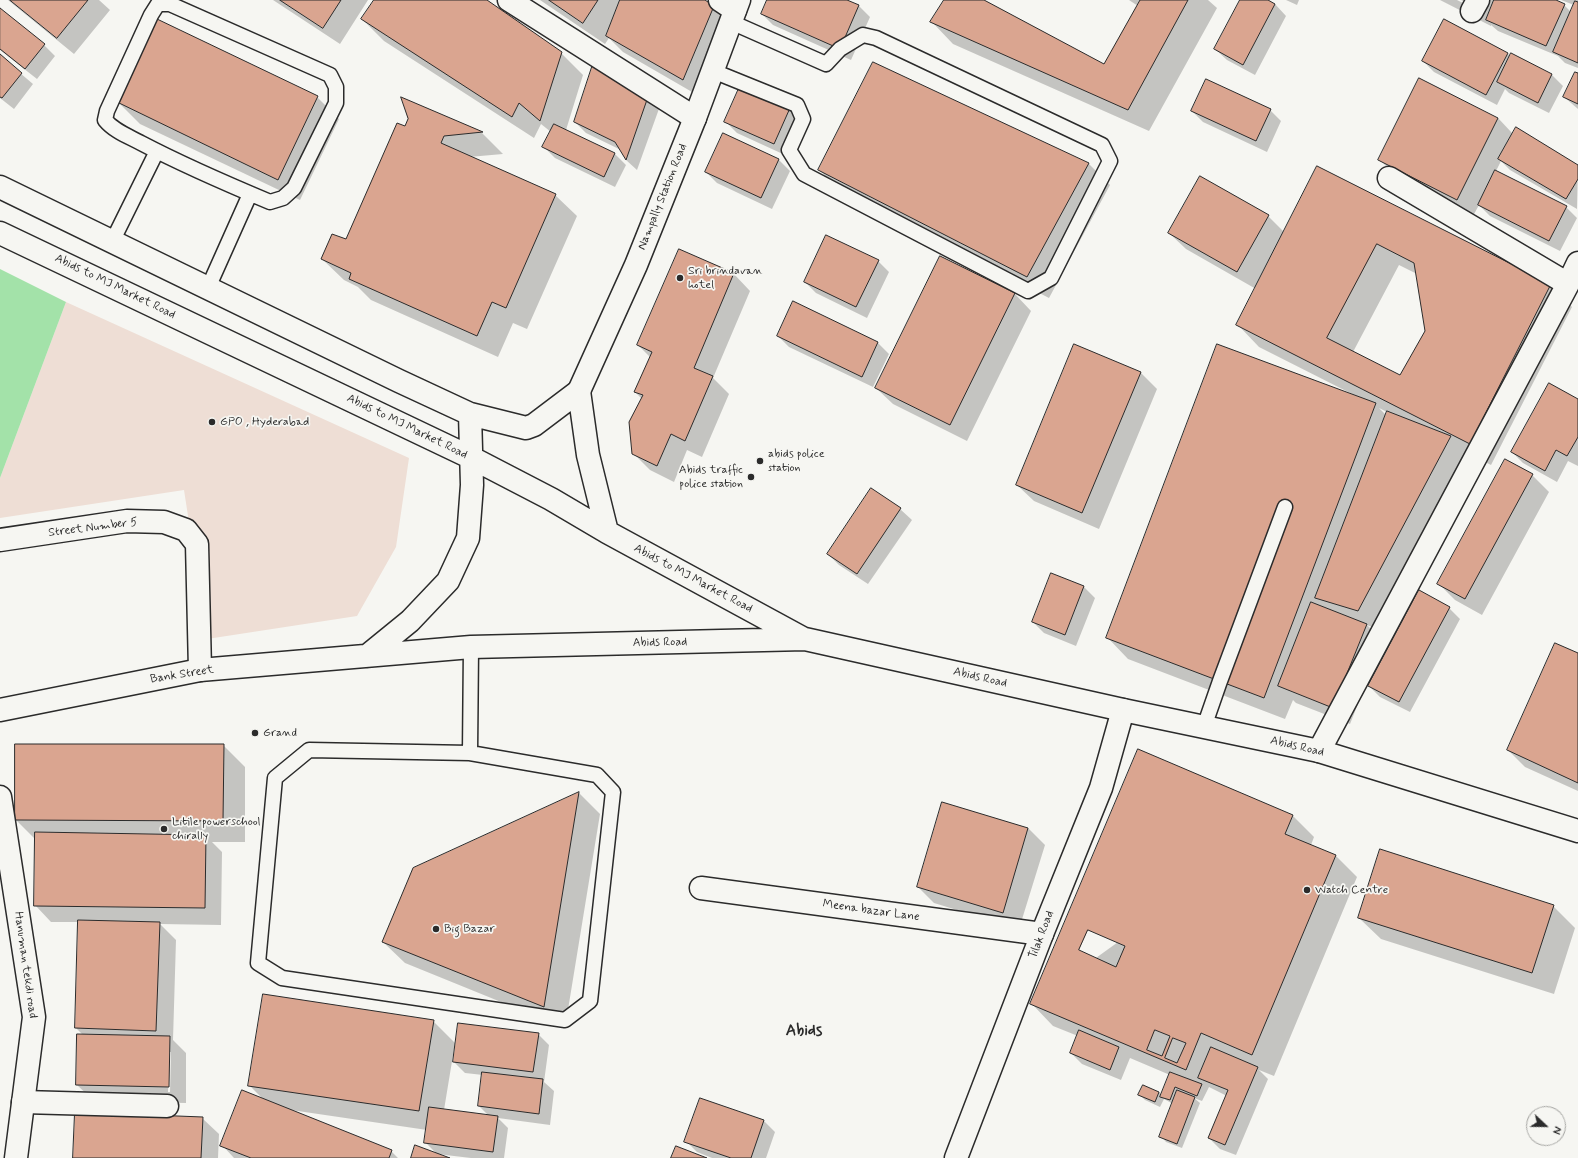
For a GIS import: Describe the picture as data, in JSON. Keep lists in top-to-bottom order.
{
  "streets": {
    "main road": [
      "Nampally Station Road",
      "Abids to MJ Market Road",
      "Street Number 5",
      "Abids Road",
      "Bank Street",
      "Meena bazar Lane",
      "Tilak Road",
      "Hanuman tekdi road"
    ]
  },
  "crossings": [
    ["Abids to MJ Market Road", "Abids Road"],
    ["Street Number 5", "Bank Street"],
    ["Abids Road", "Bank Street"],
    ["Abids Road", "Tilak Road"],
    ["Meena bazar Lane", "Tilak Road"]
  ],
  "districts": ["Abids"],
  "places": [
    "Sri brindavan hotel",
    "GPO , Hyderabad",
    "abids police station",
    "Abids traffic police station",
    "Grand",
    "Litile powerschool chirally",
    "Watch Centre",
    "Big Bazar"
  ],
  "north": "right"
}
